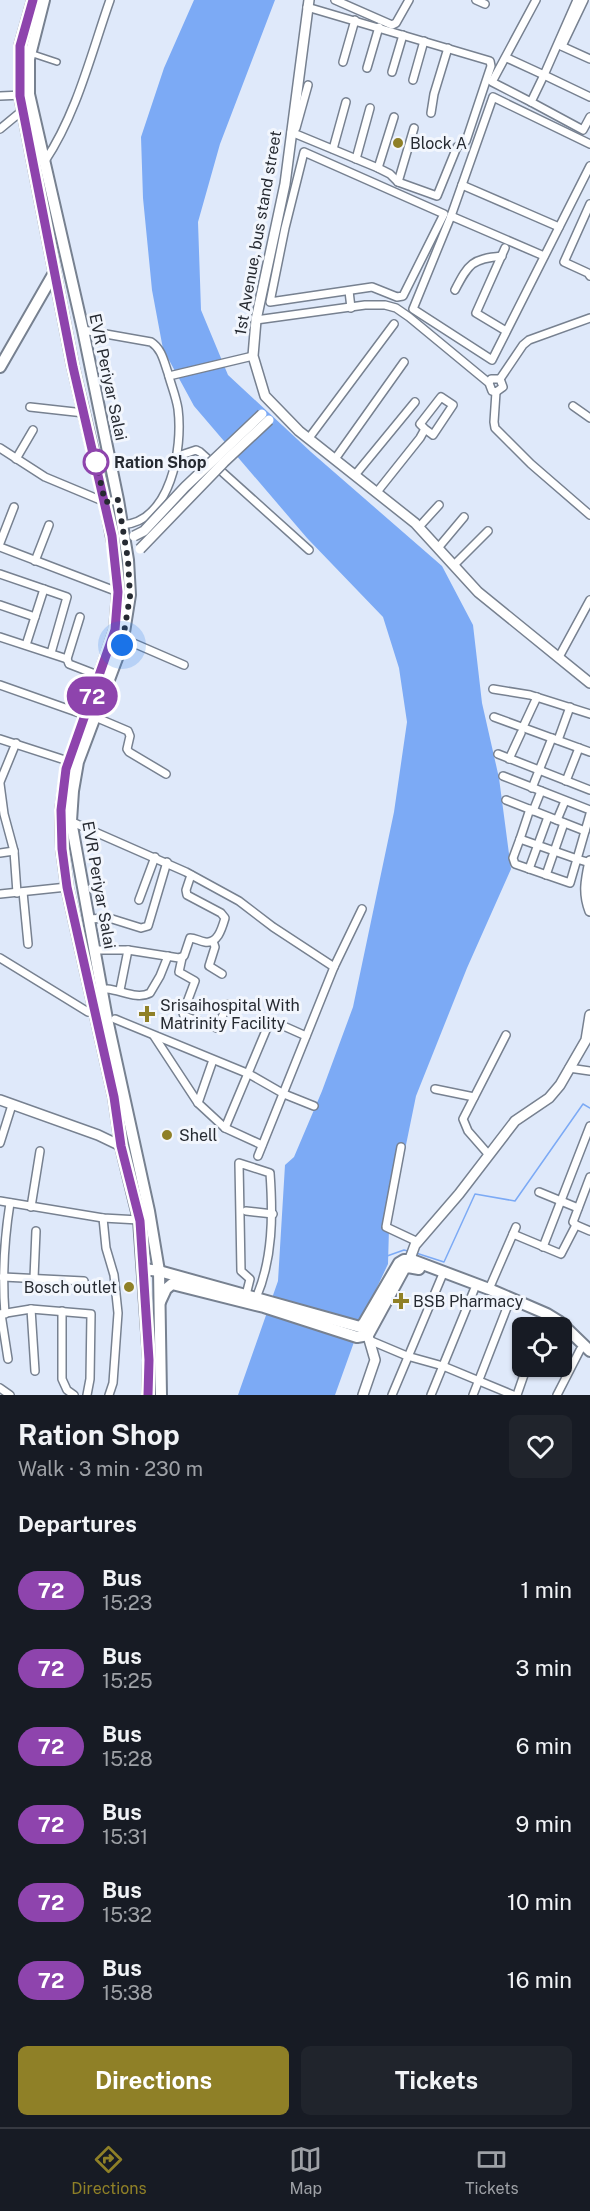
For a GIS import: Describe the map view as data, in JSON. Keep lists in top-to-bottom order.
{
  "streets": {
    "main road": ["EVR Periyar Salai"],
    "street": ["1st Avenue, bus stand street"]
  },
  "places": {
    "other": [
      "Block A",
      "Ration Shop",
      "Shell",
      "Bosch outlet"
    ],
    "health": ["Srisaihospital With Matrinity Facility", "BSB Pharmacy"]
  },
  "lines": ["bus line 72"],
  "page": {
    "on_map": "72",
    "heading": [
      ["Ration Shop", "Walk · 3 min · 230 m"],
      "Departures"
    ],
    "list": [
      {
        "mark": "72",
        "name": "Bus",
        "note": "15:23",
        "value": "1 min"
      },
      {
        "mark": "72",
        "name": "Bus",
        "note": "15:25",
        "value": "3 min"
      },
      {
        "mark": "72",
        "name": "Bus",
        "note": "15:28",
        "value": "6 min"
      },
      {
        "mark": "72",
        "name": "Bus",
        "note": "15:31",
        "value": "9 min"
      },
      {
        "mark": "72",
        "name": "Bus",
        "note": "15:32",
        "value": "10 min"
      },
      {
        "mark": "72",
        "name": "Bus",
        "note": "15:38",
        "value": "16 min"
      }
    ],
    "buttons": ["Directions", "Tickets"],
    "tabs": ["Directions", "Map", "Tickets"]
  }
}
